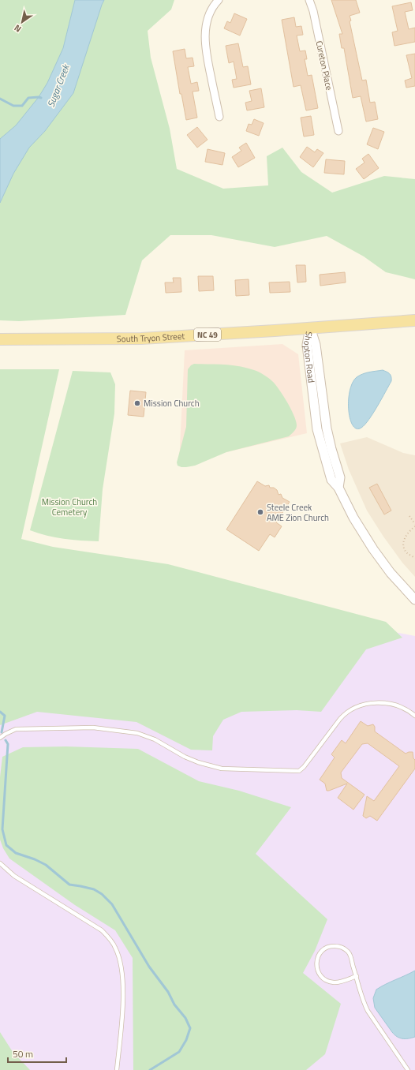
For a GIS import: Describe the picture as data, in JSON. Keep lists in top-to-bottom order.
{
  "streets": {
    "main road": ["NC 49", "South Tryon Street"],
    "street": ["Cureton Place", "Shopton Road"]
  },
  "crossings": [
    ["South Tryon Street", "Shopton Road"]
  ],
  "water": ["Sugar Creek"],
  "parks": ["Mission Church Cemetery"],
  "places": ["Mission Church", "Steele Creek AME Zion Church"],
  "scale_bar": "50 m",
  "north": "bottom left"
}
